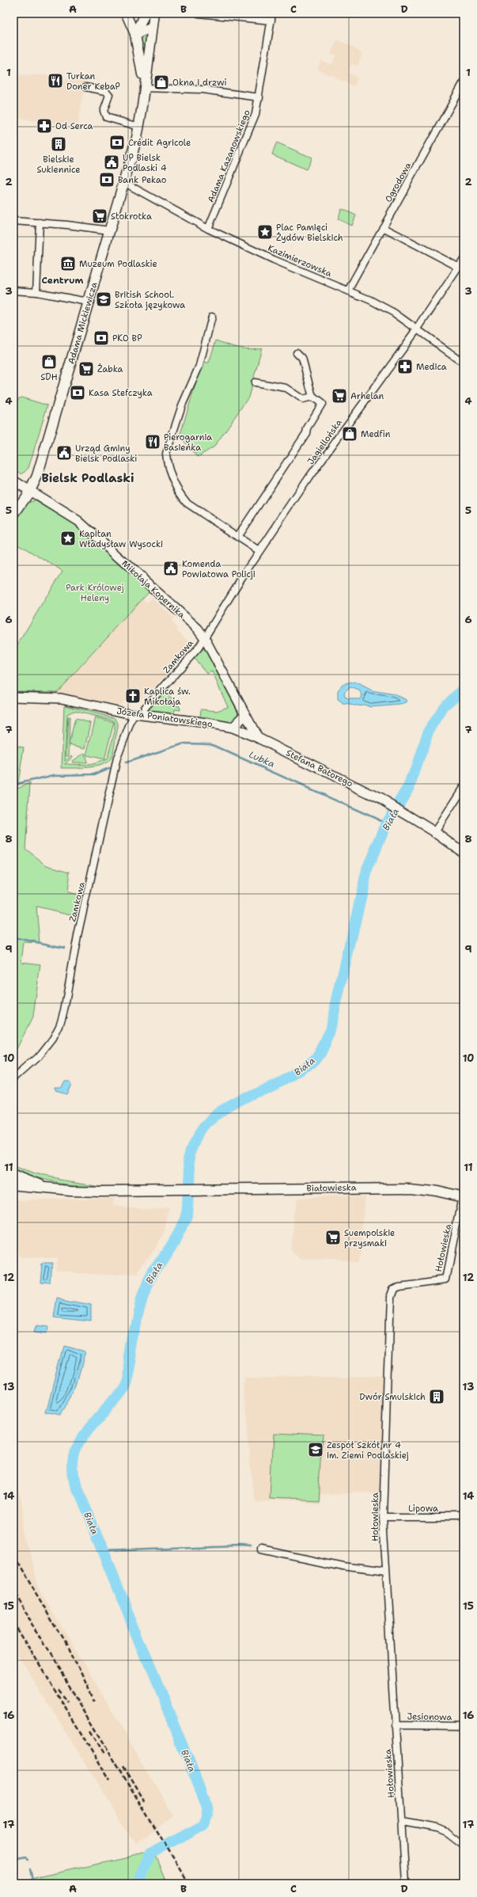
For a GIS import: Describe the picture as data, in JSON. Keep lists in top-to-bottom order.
{
  "streets": {
    "main road": ["Adama Mickiewicza", "Białowieska"],
    "street": [
      "Adama Kazanowskiego",
      "Ogrodowa",
      "Kazimierzowska",
      "Jagiellońska",
      "Mikołaja Kopernika",
      "Zamkowa",
      "Józefa Poniatowskiego",
      "Stefana Batorego",
      "Hołowieska",
      "Lipowa",
      "Jesionowa"
    ]
  },
  "crossings": [
    ["Adama Kazanowskiego", "Kazimierzowska"],
    ["Ogrodowa", "Kazimierzowska"],
    ["Kazimierzowska", "Adama Mickiewicza"],
    ["Kazimierzowska", "Jagiellońska"],
    ["Adama Mickiewicza", "Mikołaja Kopernika"],
    ["Jagiellońska", "Mikołaja Kopernika"],
    ["Jagiellońska", "Zamkowa"],
    ["Mikołaja Kopernika", "Zamkowa"],
    ["Mikołaja Kopernika", "Józefa Poniatowskiego"],
    ["Mikołaja Kopernika", "Stefana Batorego"],
    ["Zamkowa", "Józefa Poniatowskiego"],
    ["Józefa Poniatowskiego", "Stefana Batorego"],
    ["Białowieska", "Hołowieska"],
    ["Hołowieska", "Lipowa"],
    ["Hołowieska", "Jesionowa"]
  ],
  "districts": ["Centrum", "Bielsk Podlaski"],
  "water": ["Lubka", "Biała"],
  "parks": ["Park Królowej Heleny"],
  "places": {
    "restaurant": ["Turkan Doner KebaP", "Pierogarnia Basieńka"],
    "shop": ["Okna i drzwi", "SDH", "Medfin"],
    "pharmacy": ["Od Serca", "Medica"],
    "bank": [
      "Crédit Agricole",
      "Bank Pekao",
      "PKO BP",
      "Kasa Stefczyka"
    ],
    "building": ["Bielskie Sukiennice", "Dwór Smulskich"],
    "public building": ["UP Bielsk Podlaski 4", "Urząd Gminy Bielsk Podlaski", "Komenda Powiatowa Policji"],
    "supermarket": [
      "Stokrotka",
      "Żabka",
      "Arhelan",
      "Suempolskie przysmaki"
    ],
    "place": ["Plac Pamięci Żydów Bielskich", "Kapitan Władysław Wysocki"],
    "museum": ["Muzeum Podlaskie"],
    "school or university": ["British School. Szkoła językowa", "Zespół Szkół nr 4 im. Ziemi Podlaskiej"],
    "church": ["Kaplica św. Mikołaja"]
  },
  "grid": {
    "columns": [
      "A",
      "B",
      "C",
      "D"
    ],
    "rows": [
      "1",
      "2",
      "3",
      "4",
      "5",
      "6",
      "7",
      "8",
      "9",
      "10",
      "11",
      "12",
      "13",
      "14",
      "15",
      "16",
      "17"
    ]
  }
}
